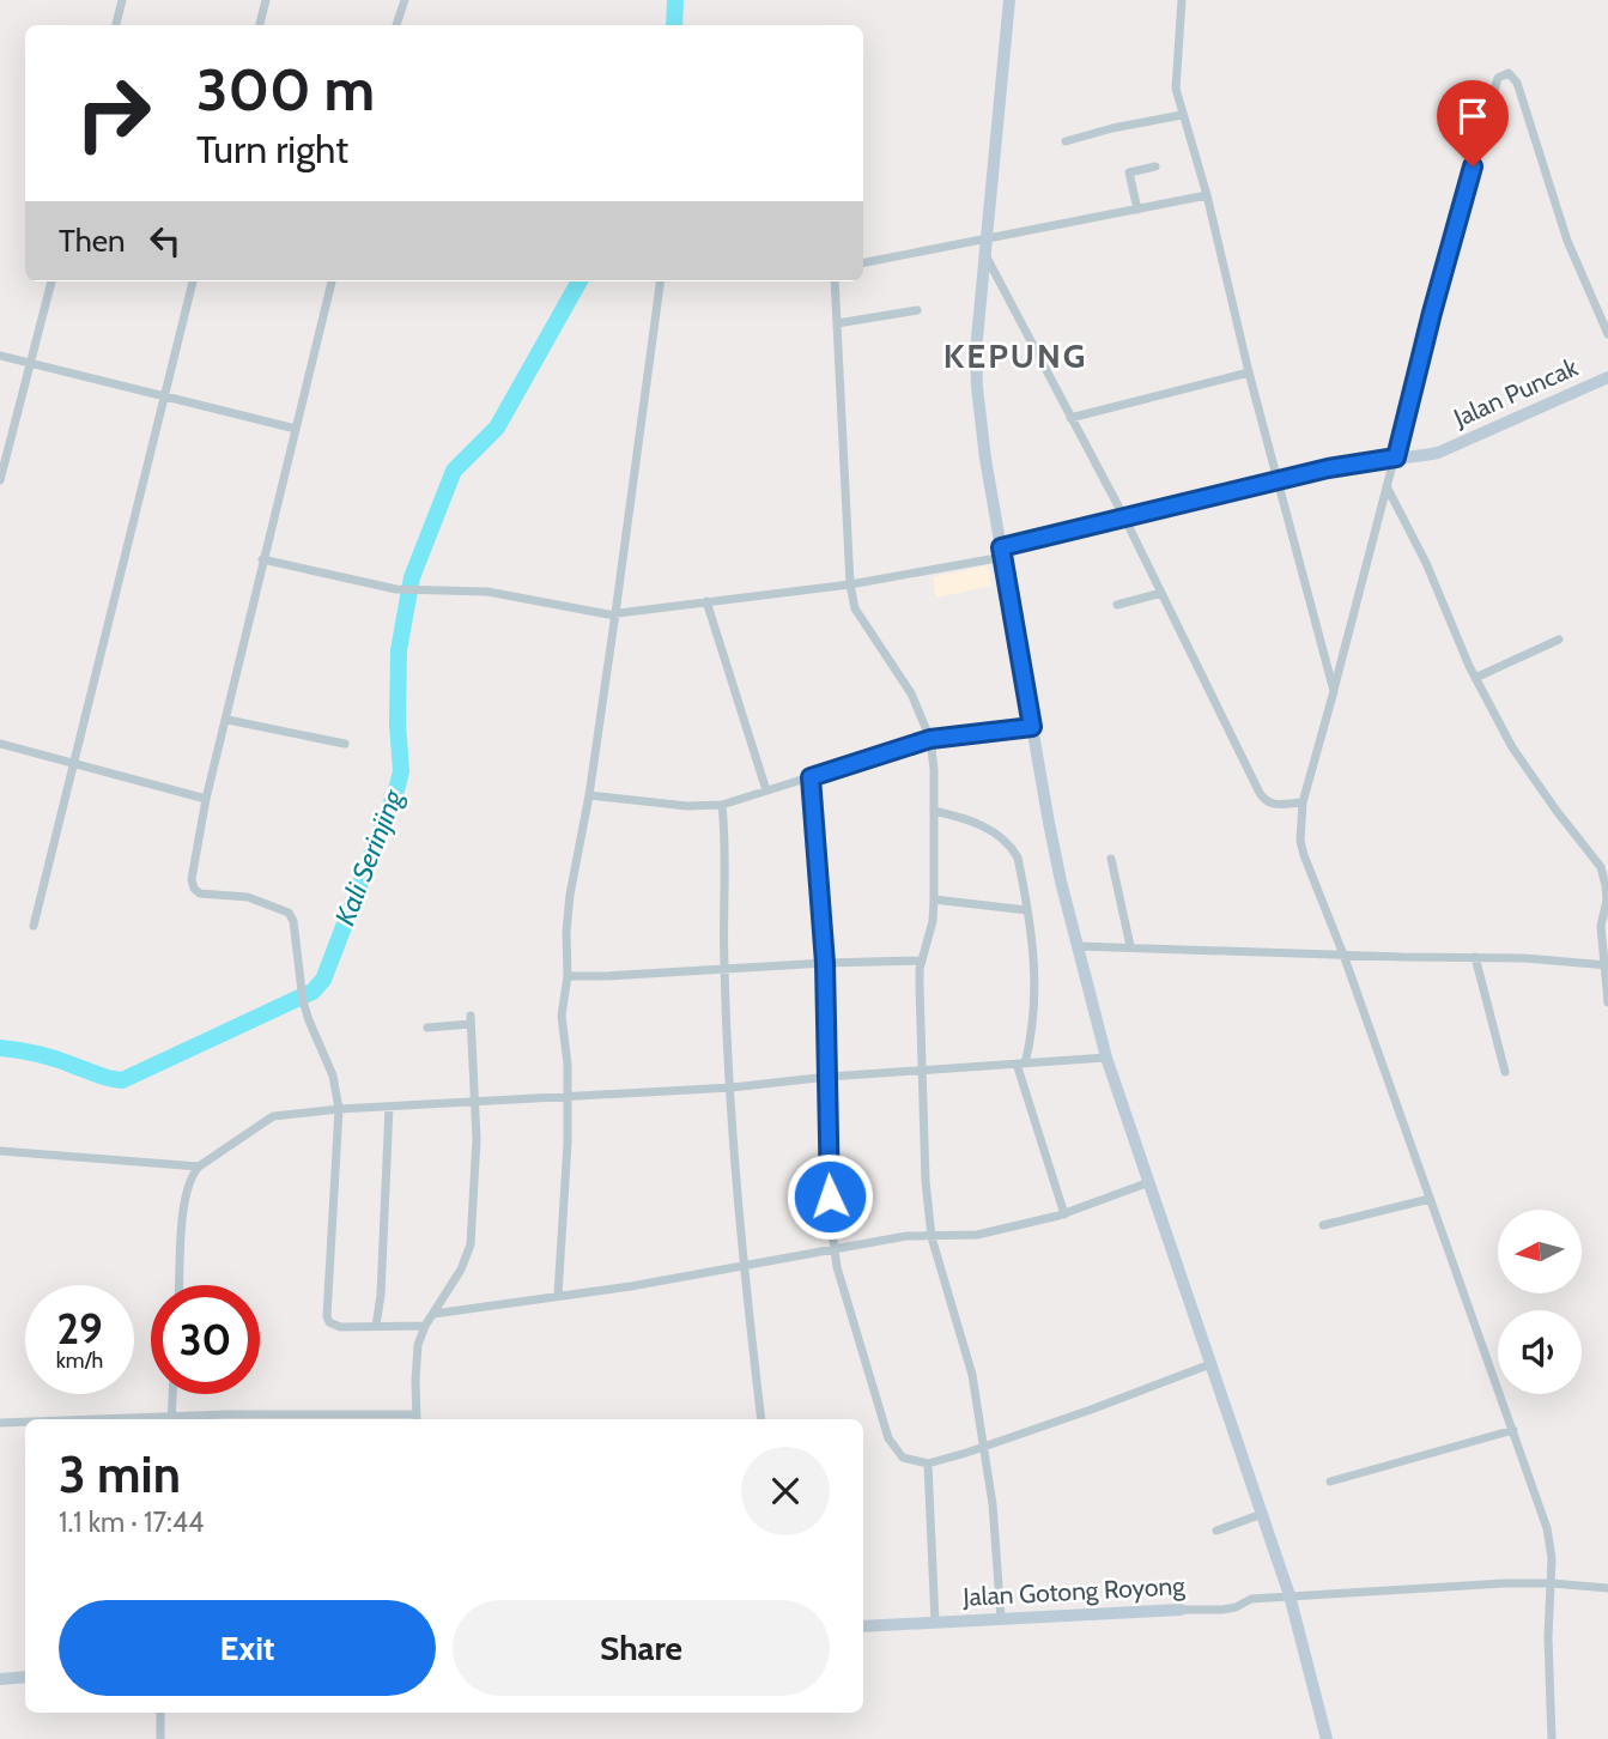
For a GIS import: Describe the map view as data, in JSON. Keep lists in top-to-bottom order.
{
  "streets": {
    "main road": ["Jalan Puncak", "Jalan Gotong Royong"]
  },
  "districts": ["KEPUNG"],
  "water": ["Kali Serinjing"],
  "north": "left",
  "page": {
    "turn": ["300 m", "Turn right"],
    "then": "Then",
    "speed": "29 km/h",
    "limit": "30",
    "heading": ["3 min", "1.1 km · 17:44"],
    "buttons": ["Exit", "Share"]
  }
}
